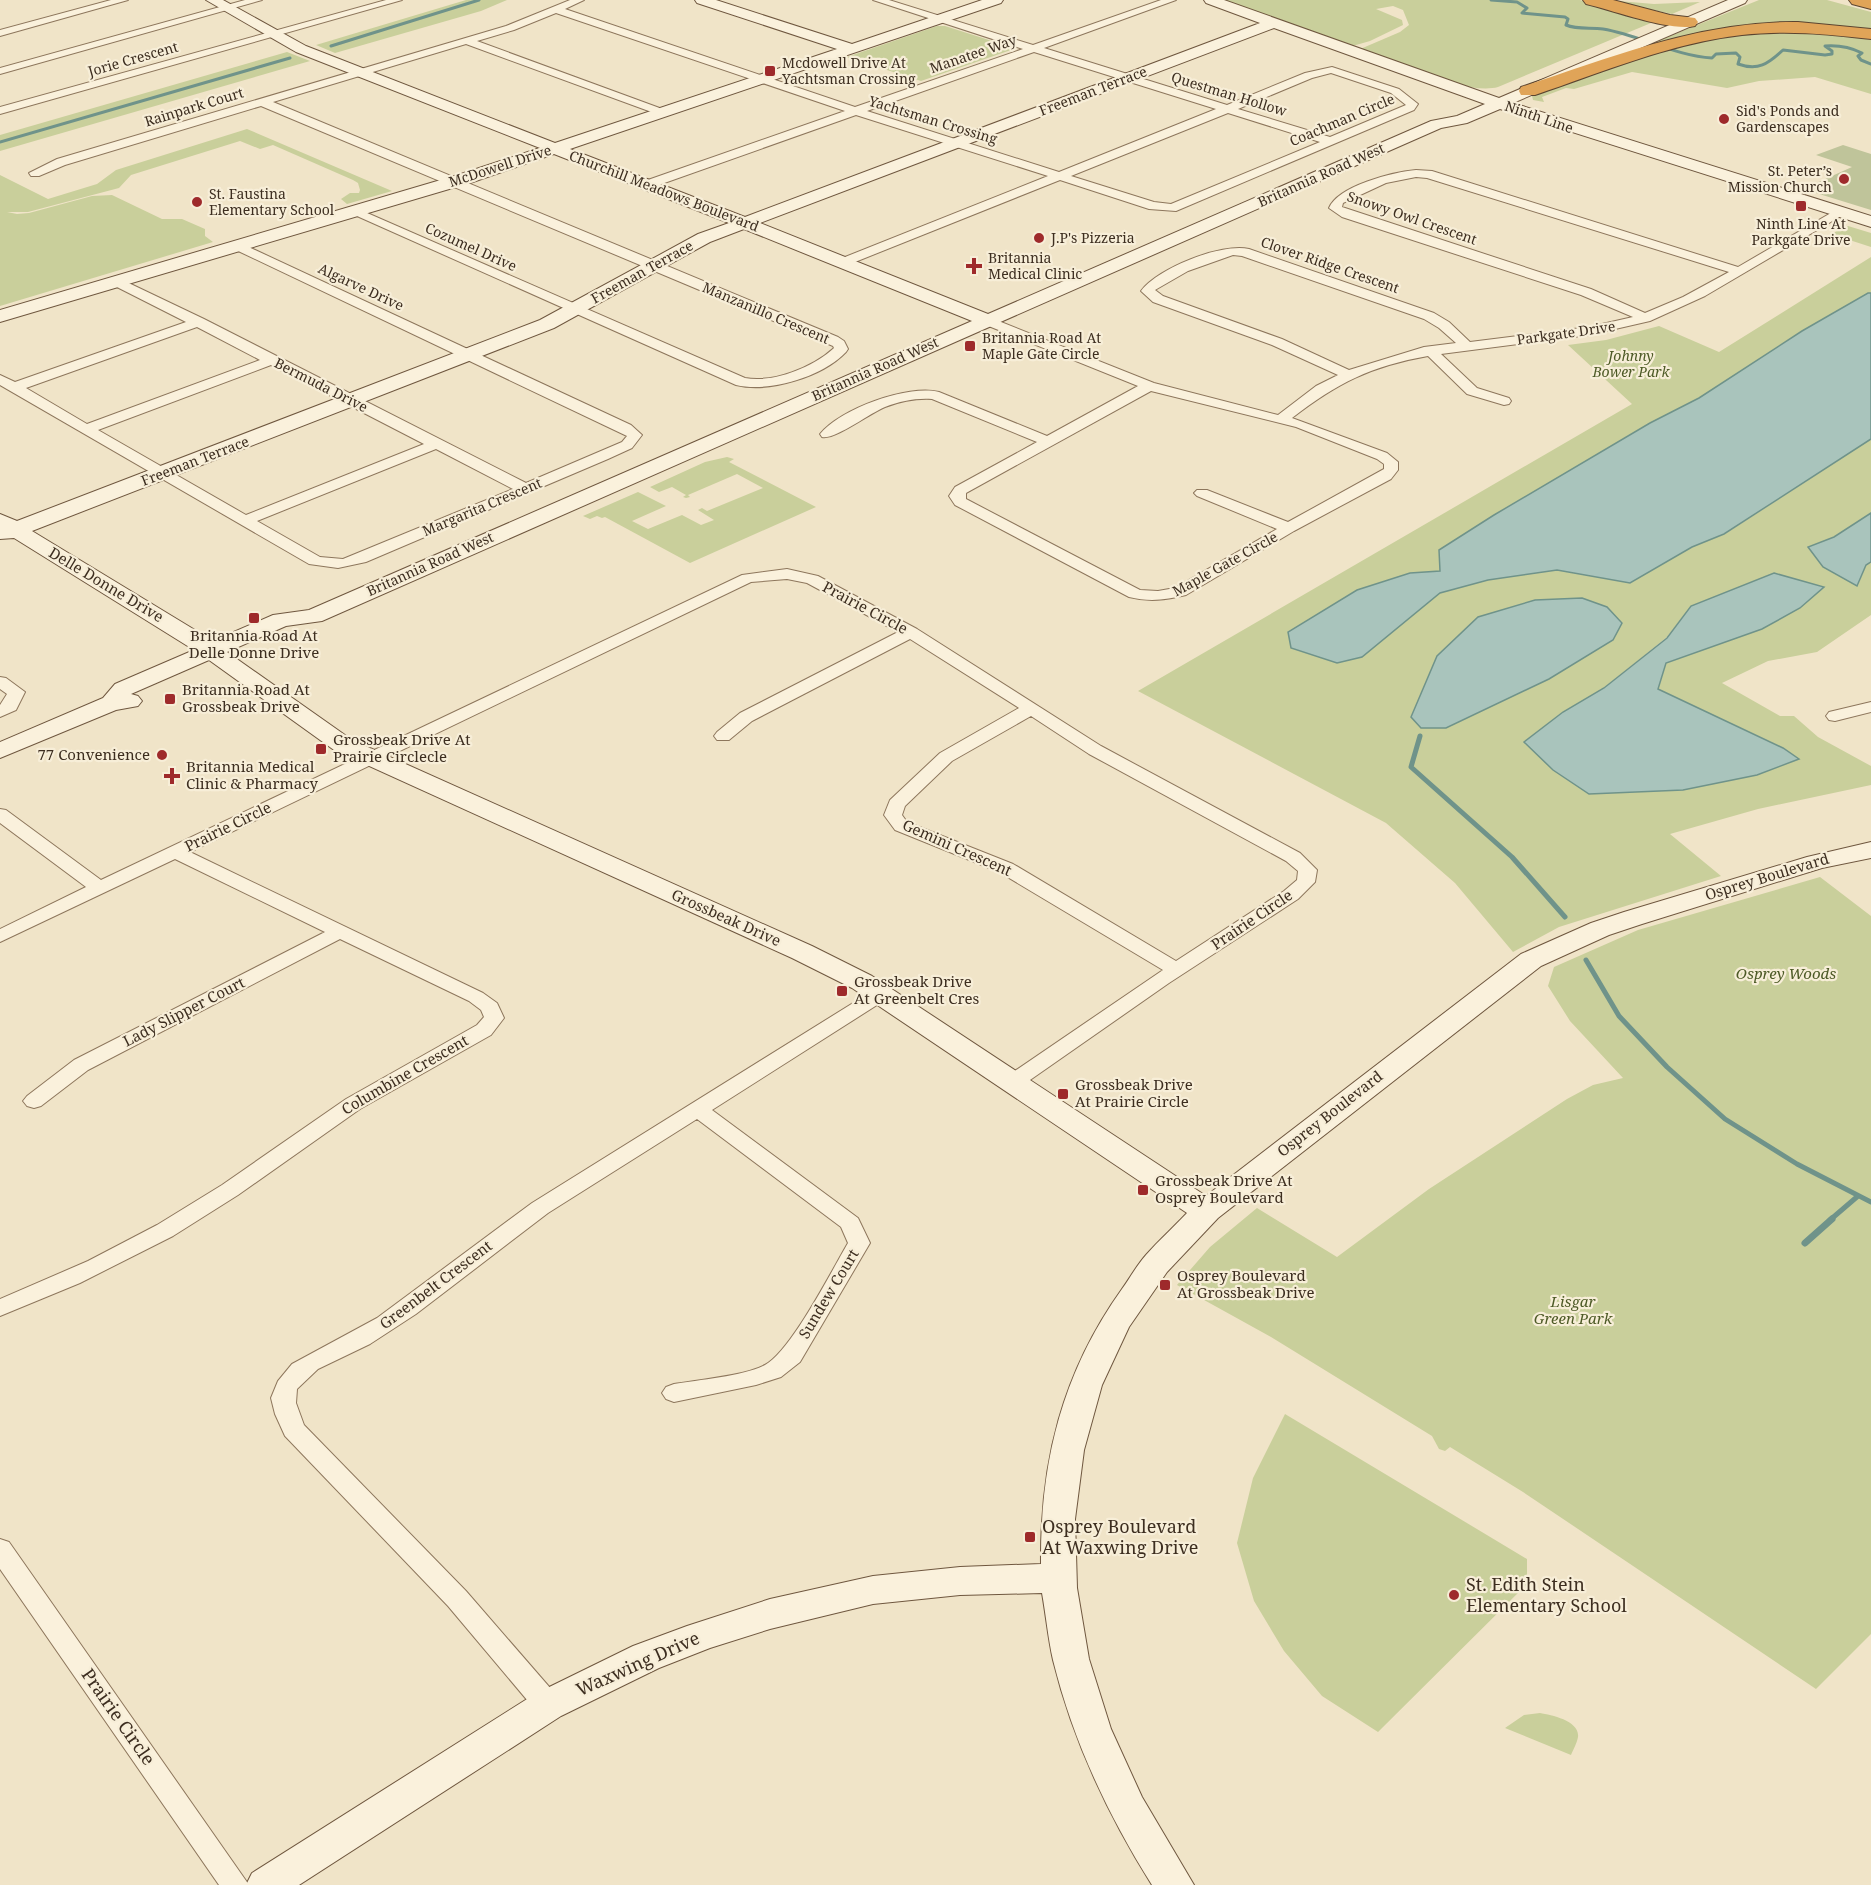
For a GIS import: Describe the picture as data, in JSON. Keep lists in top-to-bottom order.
{
  "streets": {
    "street": [
      "Manatee Way",
      "Jorie Crescent",
      "Freeman Terrace",
      "Questman Hollow",
      "Rainpark Court",
      "Ninth Line",
      "Yachtsman Crossing",
      "Coachman Circle",
      "McDowell Drive",
      "Britannia Road West",
      "Churchill Meadows Boulevard",
      "Snowy Owl Crescent",
      "Cozumel Drive",
      "Clover Ridge Crescent",
      "Algarve Drive",
      "Manzanillo Crescent",
      "Parkgate Drive",
      "Bermuda Drive",
      "Margarita Crescent",
      "Maple Gate Circle",
      "Delle Donne Drive",
      "Prairie Circle",
      "Gemini Crescent",
      "Osprey Boulevard",
      "Grossbeak Drive",
      "Lady Slipper Court",
      "Columbine Crescent",
      "Greenbelt Crescent",
      "Sundew Court",
      "Waxwing Drive"
    ]
  },
  "crossings": [
    ["Manatee Way", "Questman Hollow"],
    ["Manatee Way", "Yachtsman Crossing"],
    ["Manatee Way", "Churchill Meadows Boulevard"],
    ["Jorie Crescent", "Churchill Meadows Boulevard"],
    ["Freeman Terrace", "Questman Hollow"],
    ["Freeman Terrace", "Ninth Line"],
    ["Freeman Terrace", "Yachtsman Crossing"],
    ["Freeman Terrace", "Churchill Meadows Boulevard"],
    ["Freeman Terrace", "Cozumel Drive"],
    ["Freeman Terrace", "Algarve Drive"],
    ["Freeman Terrace", "Manzanillo Crescent"],
    ["Freeman Terrace", "Bermuda Drive"],
    ["Freeman Terrace", "Margarita Crescent"],
    ["Freeman Terrace", "Delle Donne Drive"],
    ["Questman Hollow", "Coachman Circle"],
    ["Questman Hollow", "McDowell Drive"],
    ["Rainpark Court", "Yachtsman Crossing"],
    ["Rainpark Court", "Churchill Meadows Boulevard"],
    ["Ninth Line", "Britannia Road West"],
    ["Ninth Line", "Parkgate Drive"],
    ["Yachtsman Crossing", "Coachman Circle"],
    ["Yachtsman Crossing", "McDowell Drive"],
    ["Coachman Circle", "Churchill Meadows Boulevard"],
    ["McDowell Drive", "Churchill Meadows Boulevard"],
    ["McDowell Drive", "Cozumel Drive"],
    ["McDowell Drive", "Algarve Drive"],
    ["McDowell Drive", "Bermuda Drive"],
    ["Britannia Road West", "Churchill Meadows Boulevard"],
    ["Britannia Road West", "Maple Gate Circle"],
    ["Britannia Road West", "Delle Donne Drive"],
    ["Britannia Road West", "Grossbeak Drive"],
    ["Churchill Meadows Boulevard", "Maple Gate Circle"],
    ["Snowy Owl Crescent", "Parkgate Drive"],
    ["Cozumel Drive", "Manzanillo Crescent"],
    ["Clover Ridge Crescent", "Parkgate Drive"],
    ["Algarve Drive", "Margarita Crescent"],
    ["Parkgate Drive", "Maple Gate Circle"],
    ["Bermuda Drive", "Margarita Crescent"],
    ["Delle Donne Drive", "Grossbeak Drive"],
    ["Prairie Circle", "Gemini Crescent"],
    ["Prairie Circle", "Grossbeak Drive"],
    ["Prairie Circle", "Columbine Crescent"],
    ["Osprey Boulevard", "Grossbeak Drive"],
    ["Osprey Boulevard", "Waxwing Drive"],
    ["Grossbeak Drive", "Greenbelt Crescent"],
    ["Lady Slipper Court", "Columbine Crescent"],
    ["Greenbelt Crescent", "Sundew Court"],
    ["Greenbelt Crescent", "Waxwing Drive"]
  ],
  "parks": ["Johnny Bower Park", "Osprey Woods", "Lisgar Green Park"],
  "places": {
    "transit": [
      "Mcdowell Drive At Yachtsman Crossing",
      "Ninth Line At Parkgate Drive",
      "Britannia Road At Maple Gate Circle",
      "Britannia Road At Delle Donne Drive",
      "Britannia Road At Grossbeak Drive",
      "Grossbeak Drive At Prairie Circlecle",
      "Grossbeak Drive At Greenbelt Cres",
      "Grossbeak Drive At Prairie Circle",
      "Grossbeak Drive At Osprey Boulevard",
      "Osprey Boulevard At Grossbeak Drive",
      "Osprey Boulevard At Waxwing Drive"
    ],
    "other": [
      "Sid's Ponds and Gardenscapes",
      "St. Peter’s Mission Church",
      "St. Faustina Elementary School",
      "J.P's Pizzeria",
      "77 Convenience",
      "St. Edith Stein Elementary School"
    ],
    "health": ["Britannia Medical Clinic", "Britannia Medical Clinic & Pharmacy"]
  }
}
